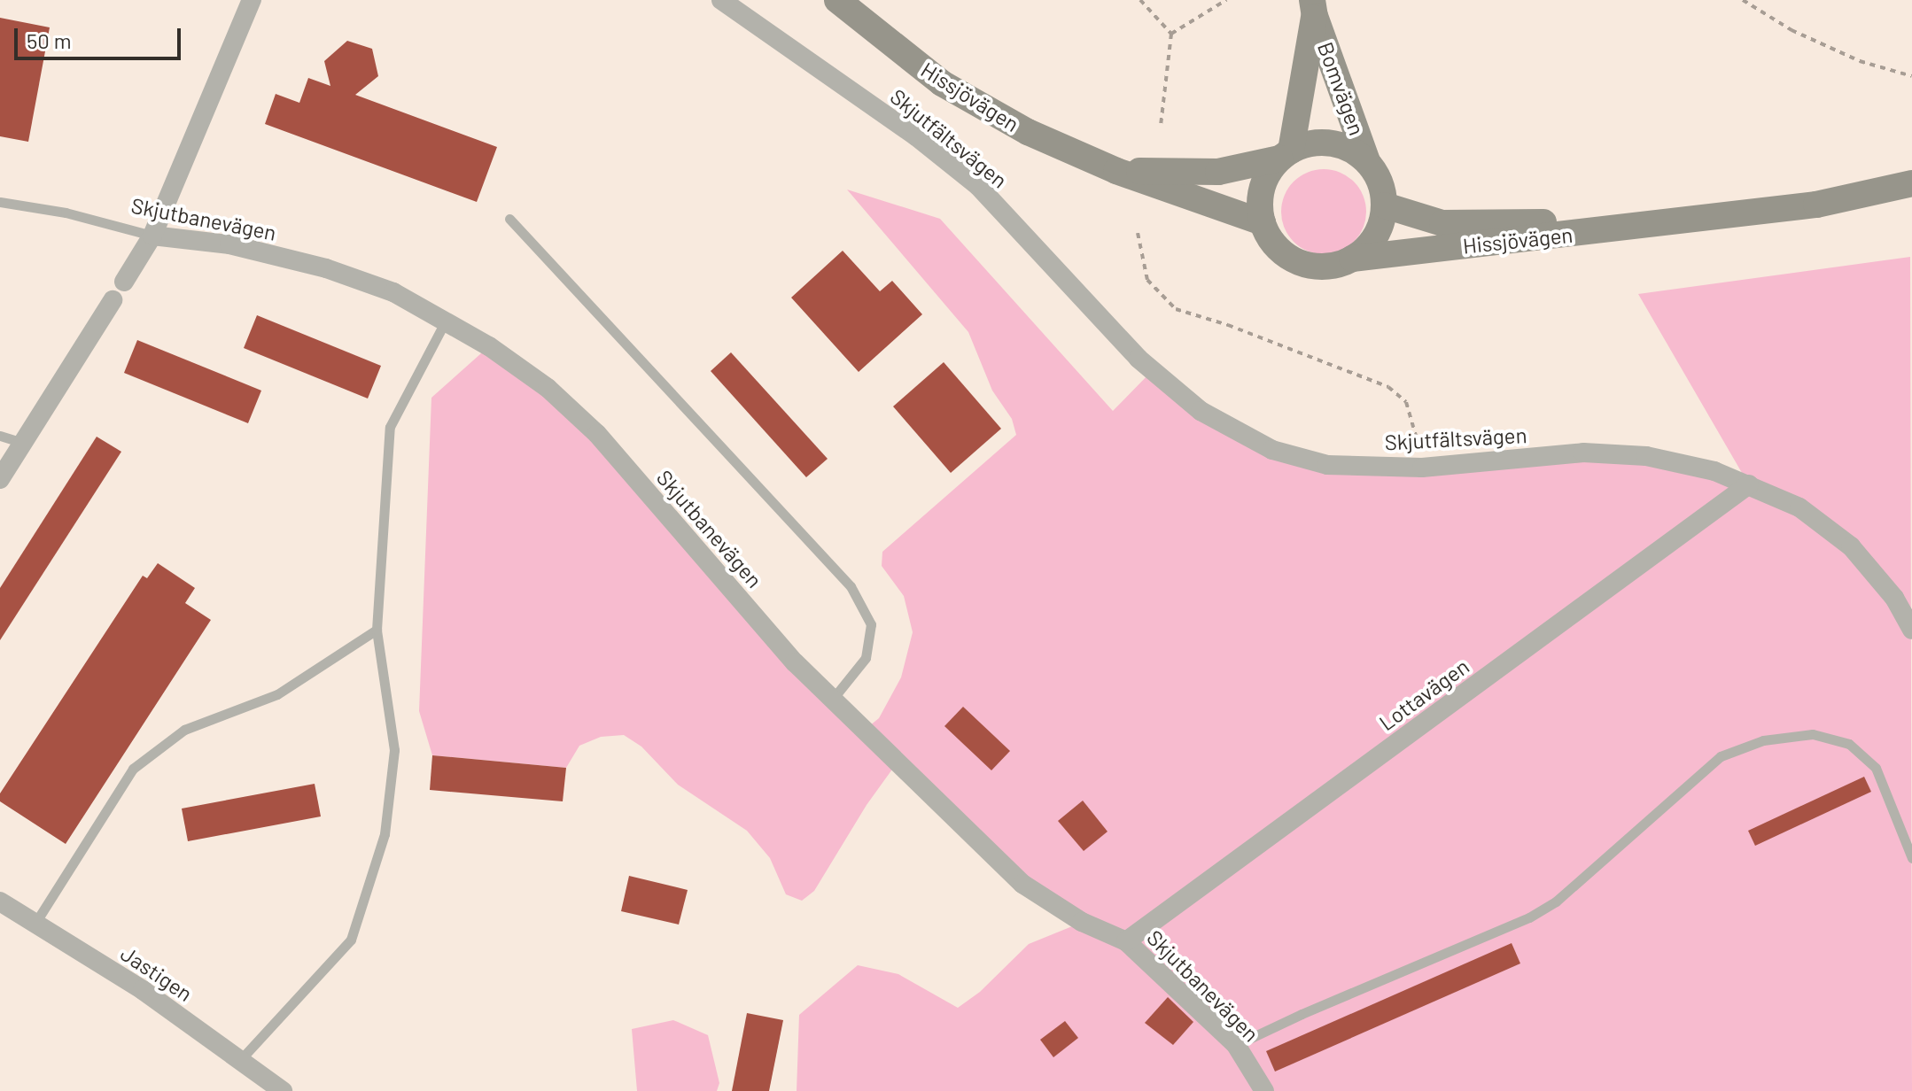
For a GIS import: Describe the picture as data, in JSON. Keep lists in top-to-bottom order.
{
  "streets": {
    "main road": ["Bomvägen", "Hissjövägen"],
    "street": [
      "Skjutfältsvägen",
      "Skjutbanevägen",
      "Lottavägen",
      "Jastigen"
    ]
  },
  "crossings": [
    ["Bomvägen", "Hissjövägen"],
    ["Skjutfältsvägen", "Lottavägen"],
    ["Skjutbanevägen", "Lottavägen"]
  ],
  "scale_bar": "50 m"
}
